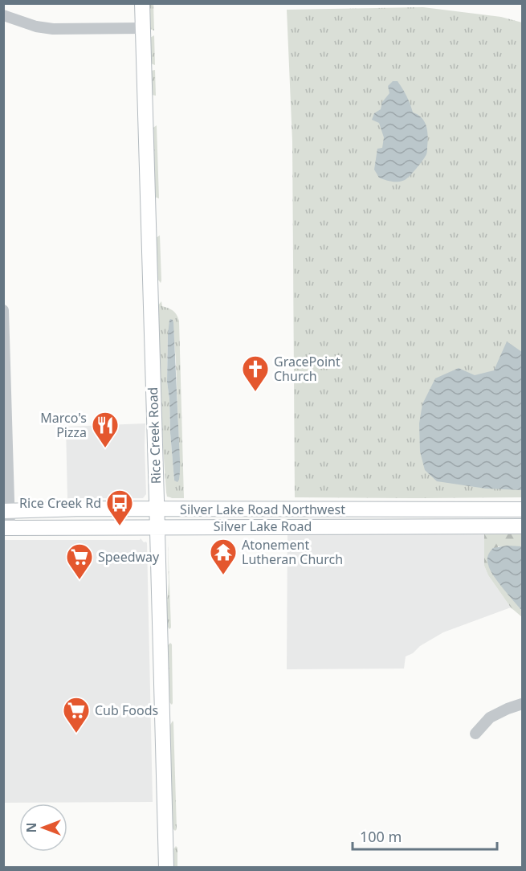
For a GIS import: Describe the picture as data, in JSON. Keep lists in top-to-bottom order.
{
  "streets": {
    "main road": ["Rice Creek Road", "Silver Lake Road Northwest", "Silver Lake Road"]
  },
  "crossings": [
    ["Rice Creek Road", "Silver Lake Road Northwest"],
    ["Rice Creek Road", "Silver Lake Road"]
  ],
  "places": {
    "church": ["GracePoint Church"],
    "restaurant": ["Marco's Pizza"],
    "bus stop": ["Rice Creek Rd"],
    "temple": ["Atonement Lutheran Church"],
    "supermarket": ["Speedway", "Cub Foods"]
  },
  "scale_bar": "100 m",
  "north": "left"
}
